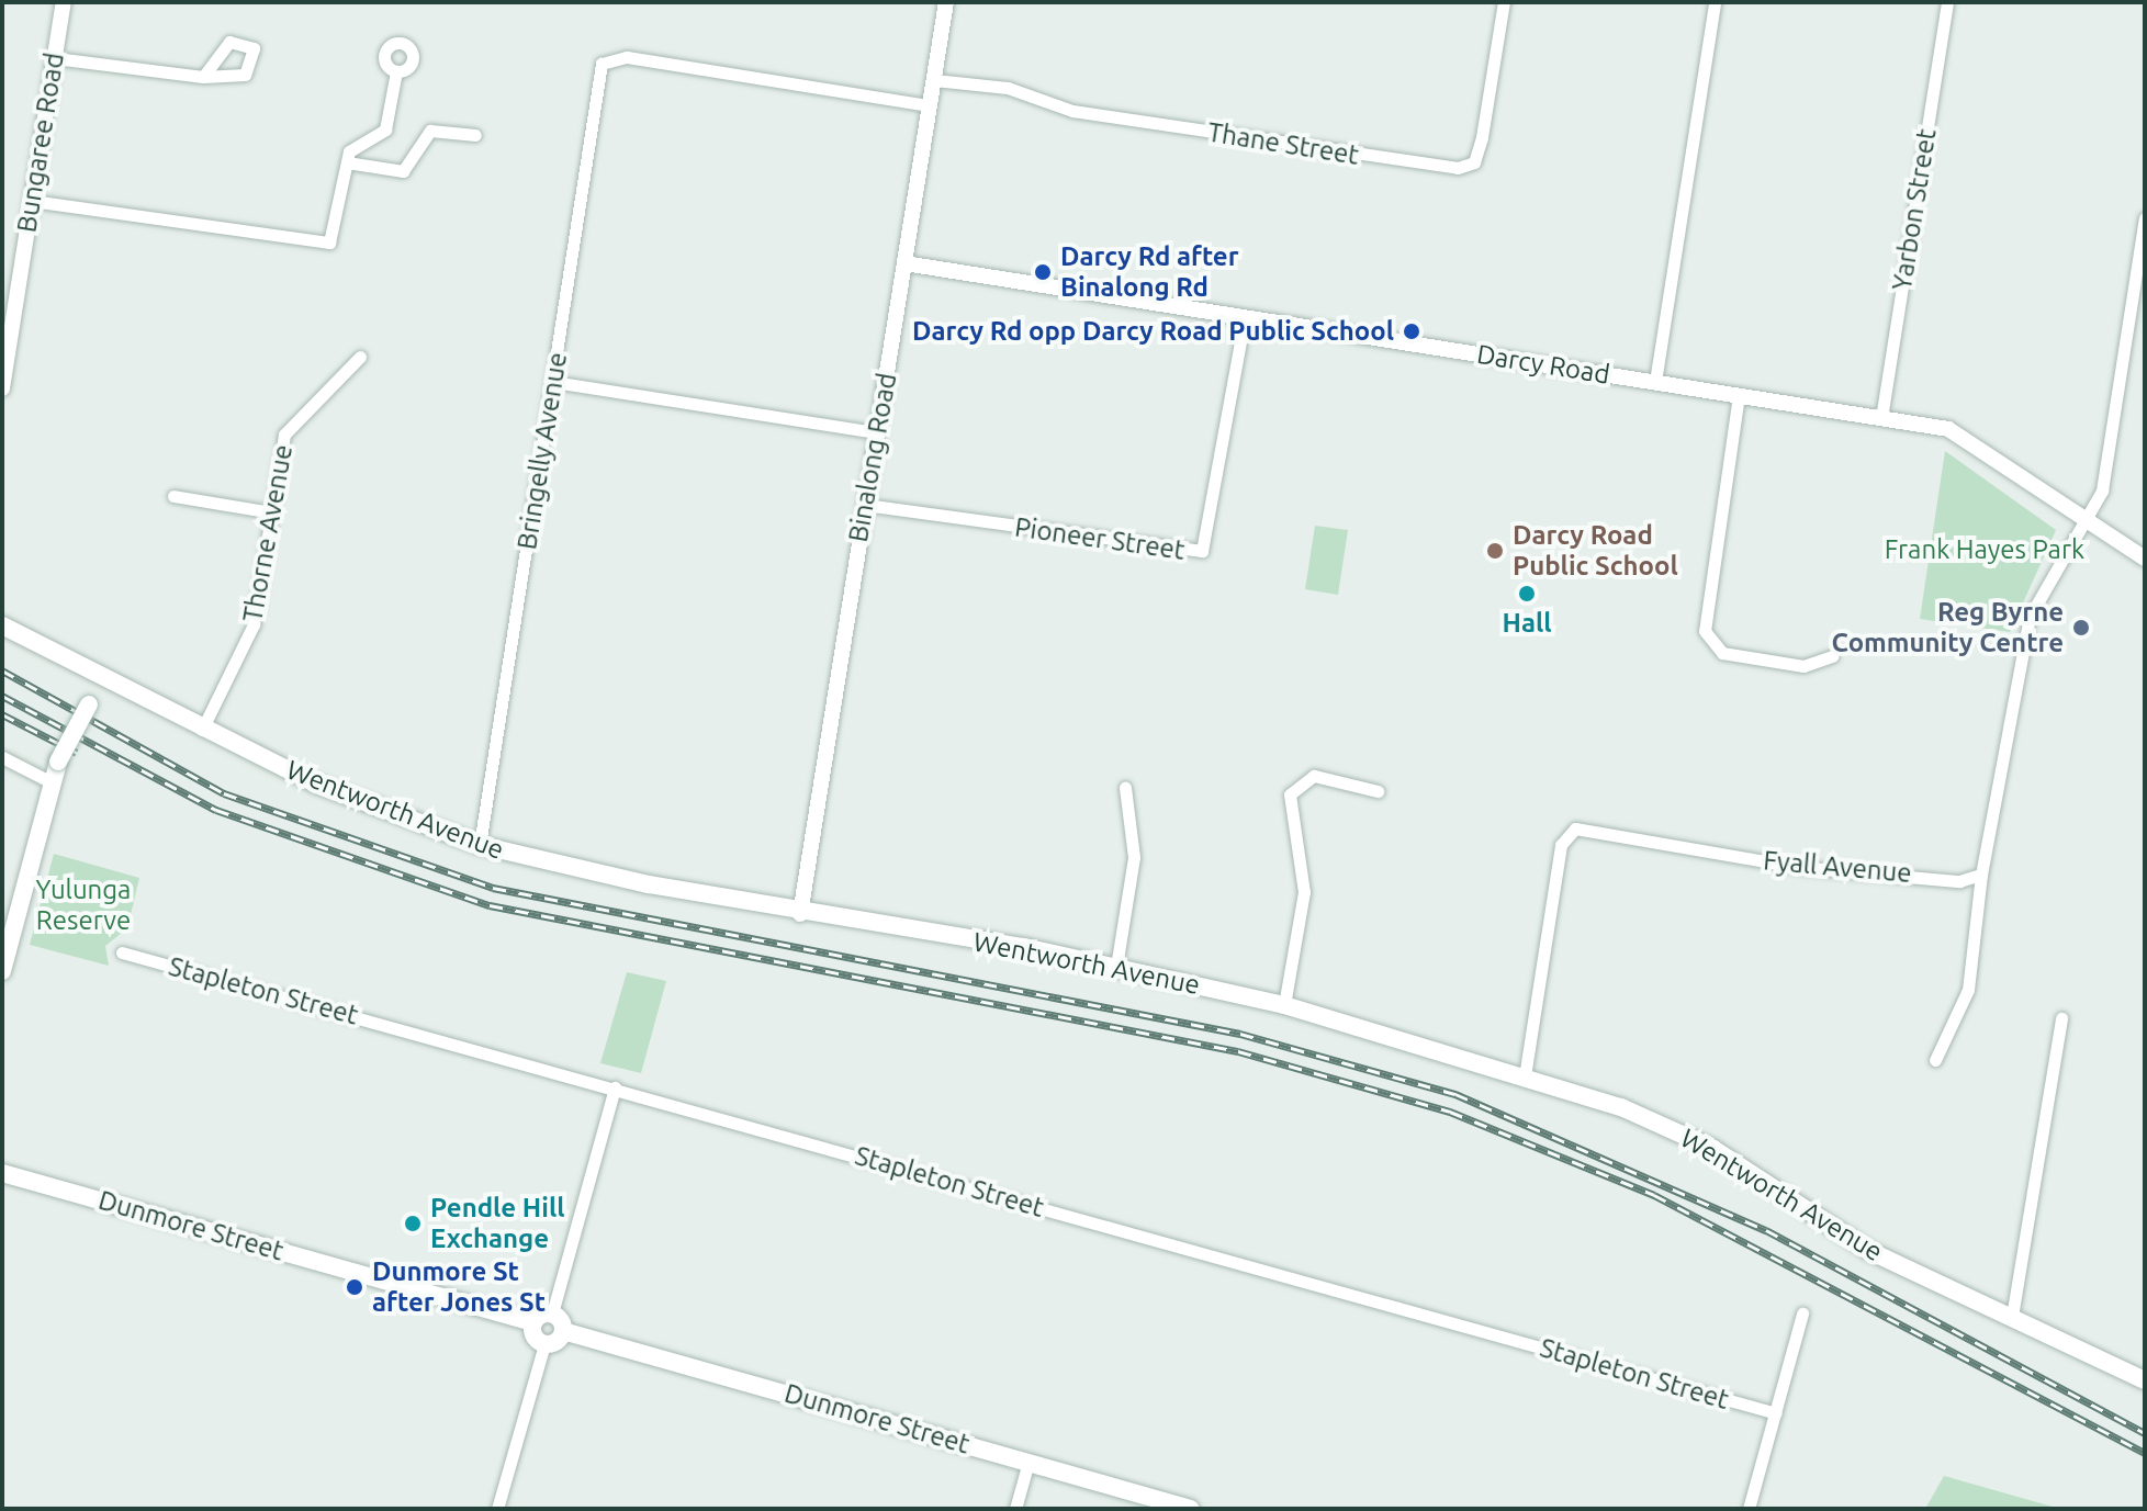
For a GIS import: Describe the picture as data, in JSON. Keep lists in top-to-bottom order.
{
  "streets": {
    "main road": ["Wentworth Avenue", "Dunmore Street"],
    "street": [
      "Bungaree Road",
      "Thane Street",
      "Yarbon Street",
      "Darcy Road",
      "Bringelly Avenue",
      "Binalong Road",
      "Thorne Avenue",
      "Pioneer Street",
      "Fyall Avenue",
      "Stapleton Street"
    ]
  },
  "crossings": [
    ["Thane Street", "Binalong Road"],
    ["Yarbon Street", "Darcy Road"],
    ["Darcy Road", "Binalong Road"],
    ["Darcy Road", "Pioneer Street"],
    ["Bringelly Avenue", "Binalong Road"],
    ["Bringelly Avenue", "Wentworth Avenue"],
    ["Binalong Road", "Pioneer Street"],
    ["Binalong Road", "Wentworth Avenue"],
    ["Thorne Avenue", "Wentworth Avenue"],
    ["Wentworth Avenue", "Fyall Avenue"]
  ],
  "parks": ["Frank Hayes Park", "Yulunga Reserve"],
  "places": [
    "Darcy Rd after Binalong Rd",
    "Darcy Rd opp Darcy Road Public School",
    "Darcy Road Public School",
    "Hall",
    "Reg Byrne Community Centre",
    "Pendle Hill Exchange",
    "Dunmore St after Jones St"
  ]
}
